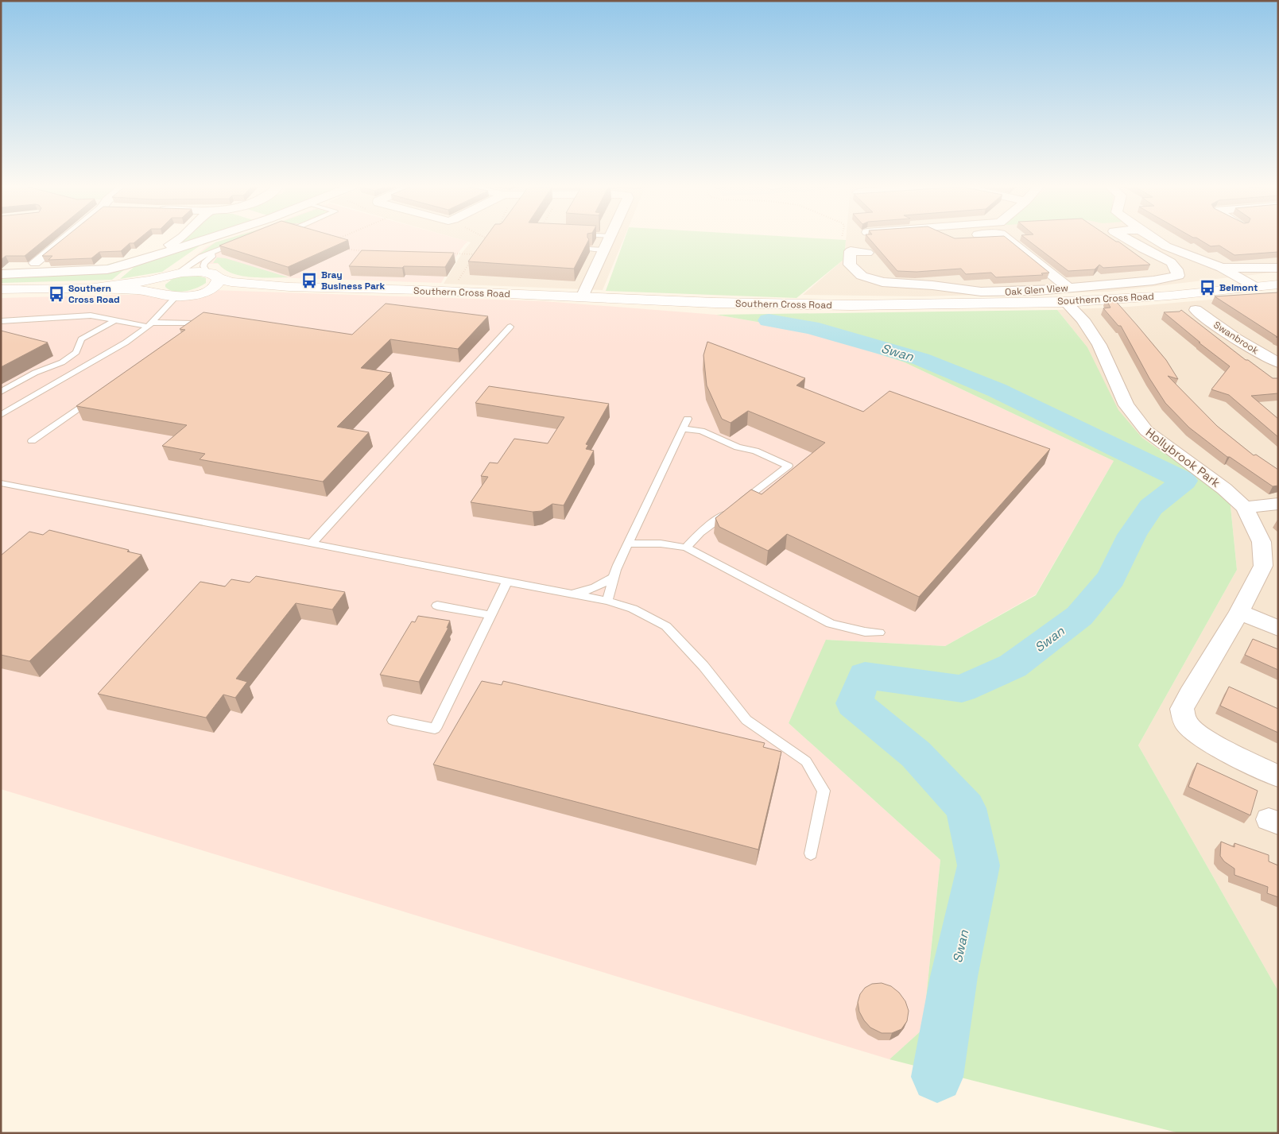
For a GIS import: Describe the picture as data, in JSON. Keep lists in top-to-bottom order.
{
  "streets": {
    "main road": ["Southern Cross Road"],
    "street": ["Oak Glen View", "Swanbrook", "Hollybrook Park"]
  },
  "crossings": [
    ["Oak Glen View", "Southern Cross Road"],
    ["Oak Glen View", "Hollybrook Park"],
    ["Southern Cross Road", "Hollybrook Park"]
  ],
  "water": ["Swan"],
  "places": {
    "bus stop": ["Bray Business Park", "Belmont", "Southern Cross Road"]
  }
}
